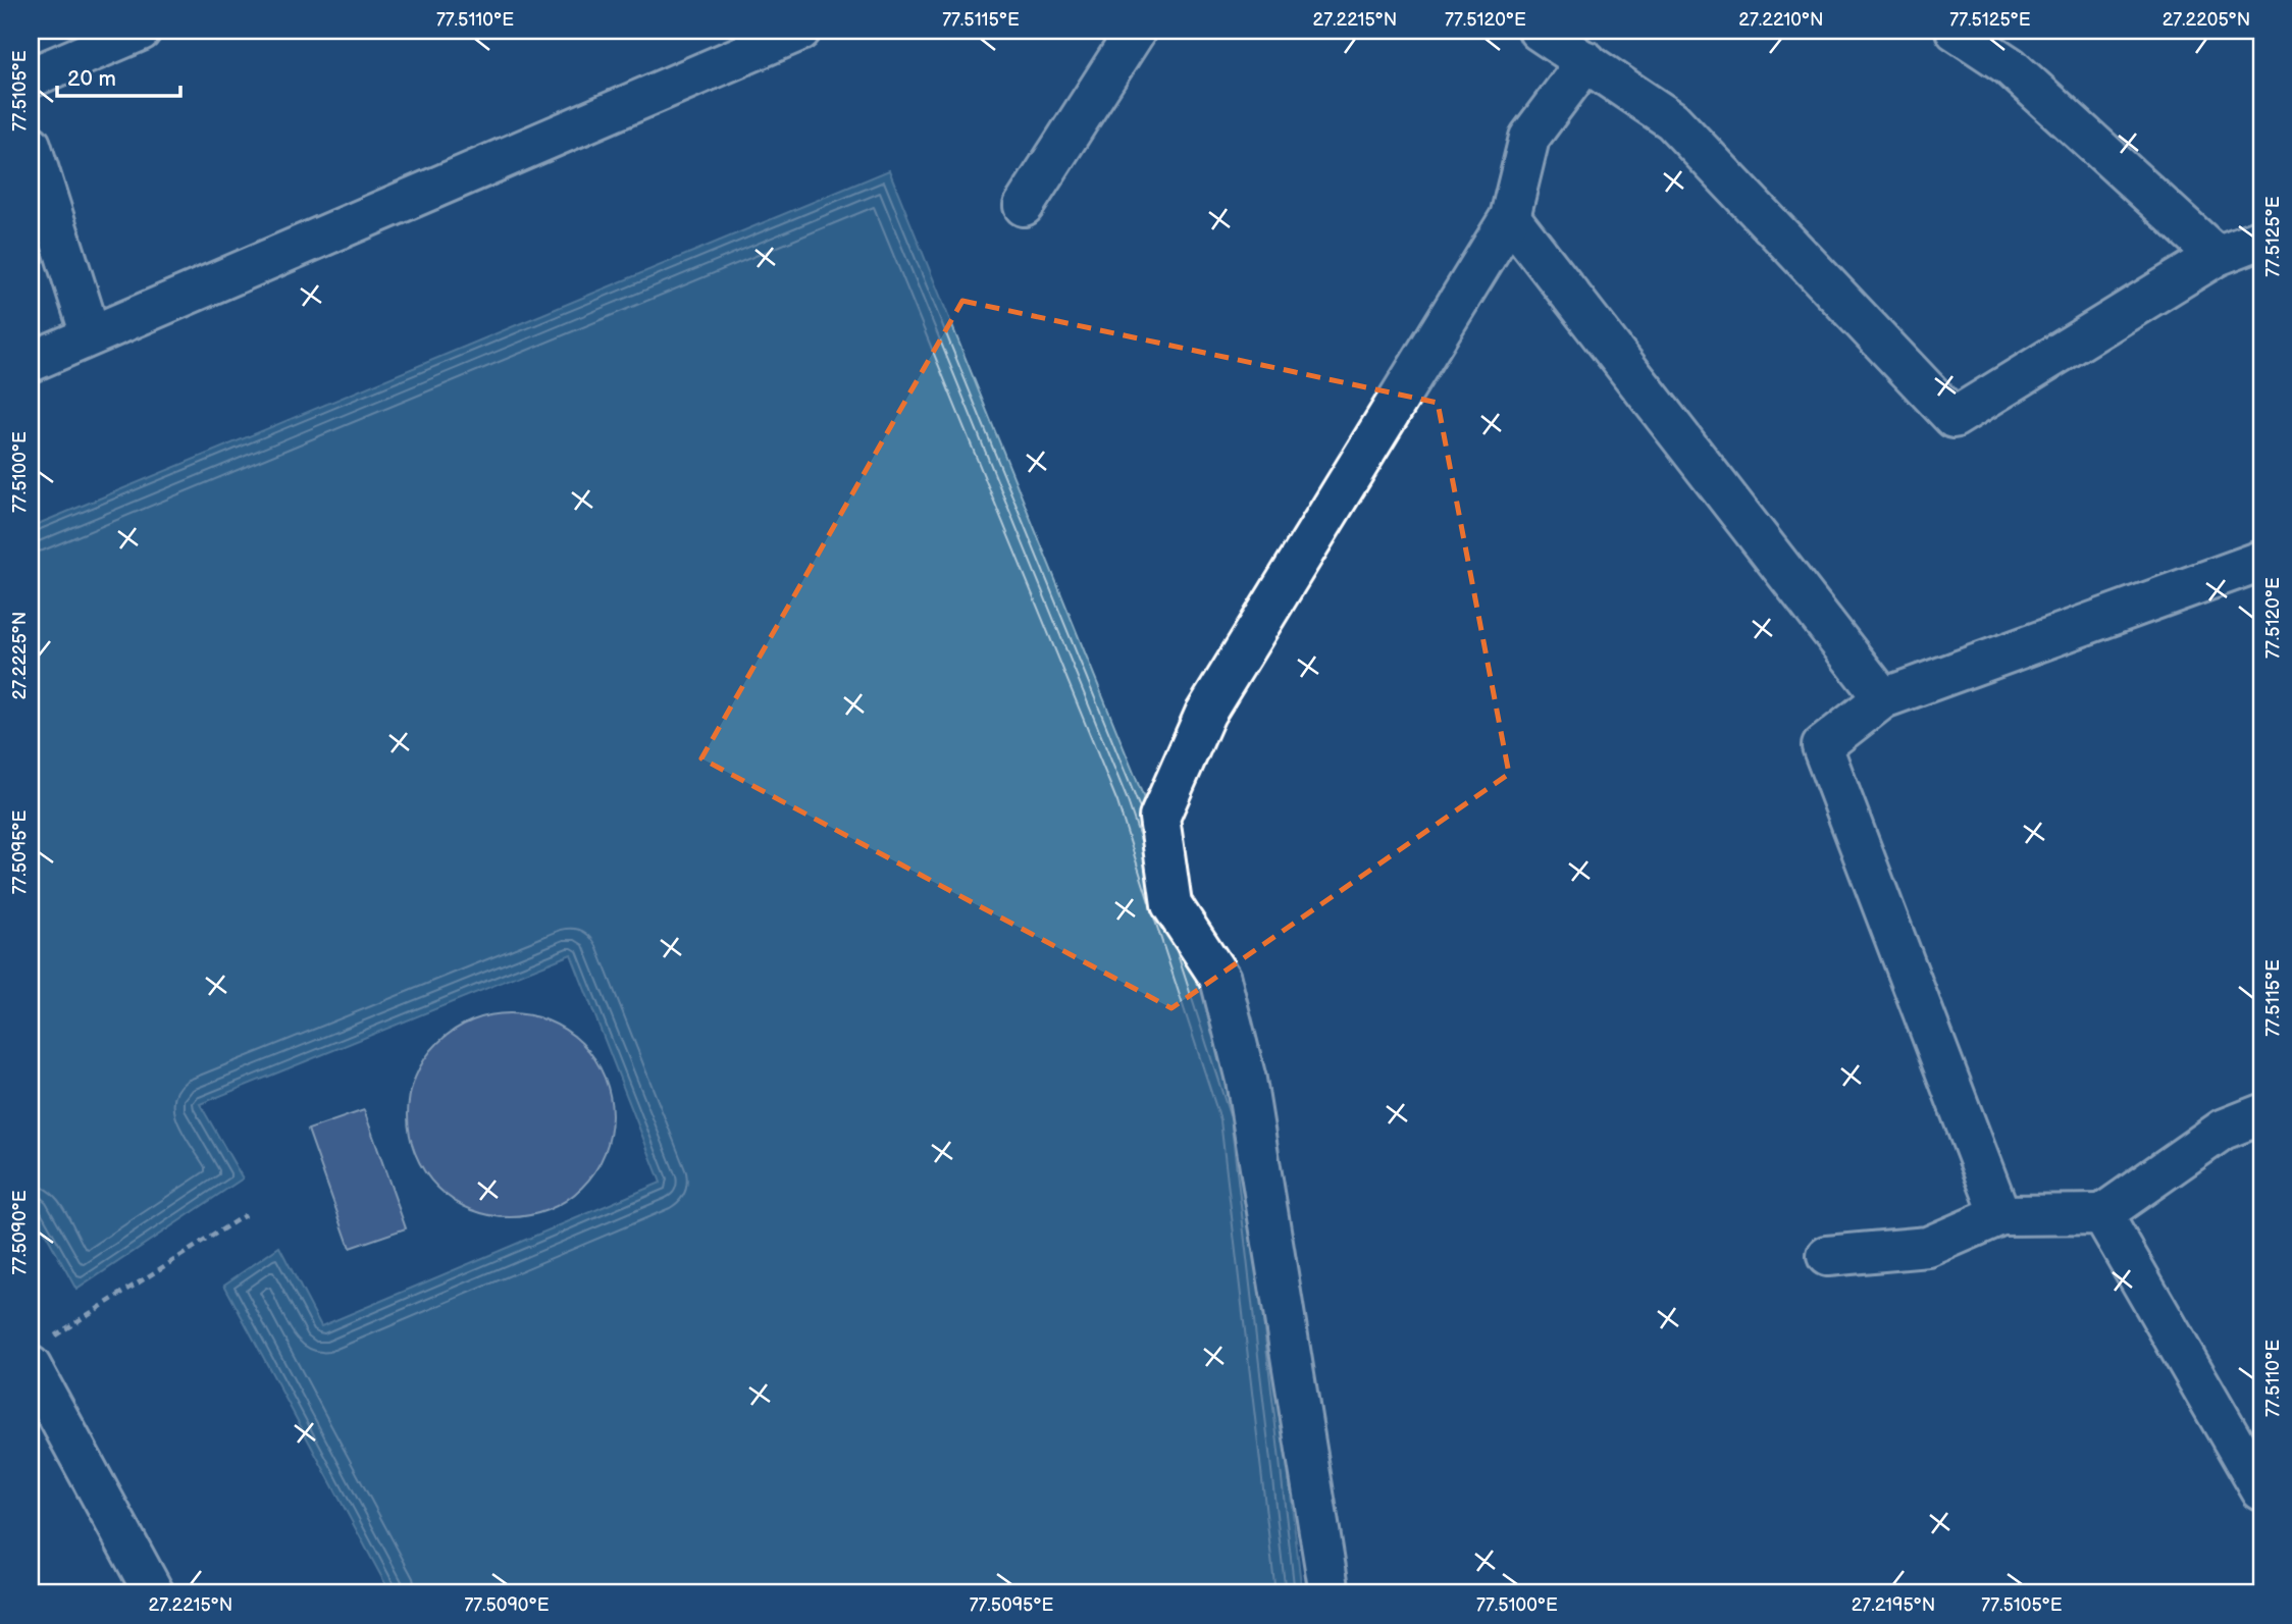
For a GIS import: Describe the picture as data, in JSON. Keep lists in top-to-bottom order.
{
  "scale_bar": "20 m",
  "coordinates": [
    "77.5110°E",
    "77.5115°E",
    "27.2215°N",
    "77.5120°E",
    "27.2210°N",
    "77.5125°E",
    "27.2205°N",
    "77.5105°E",
    "77.5100°E",
    "27.2225°N",
    "77.5095°E",
    "77.5090°E",
    "27.2195°N"
  ]
}
